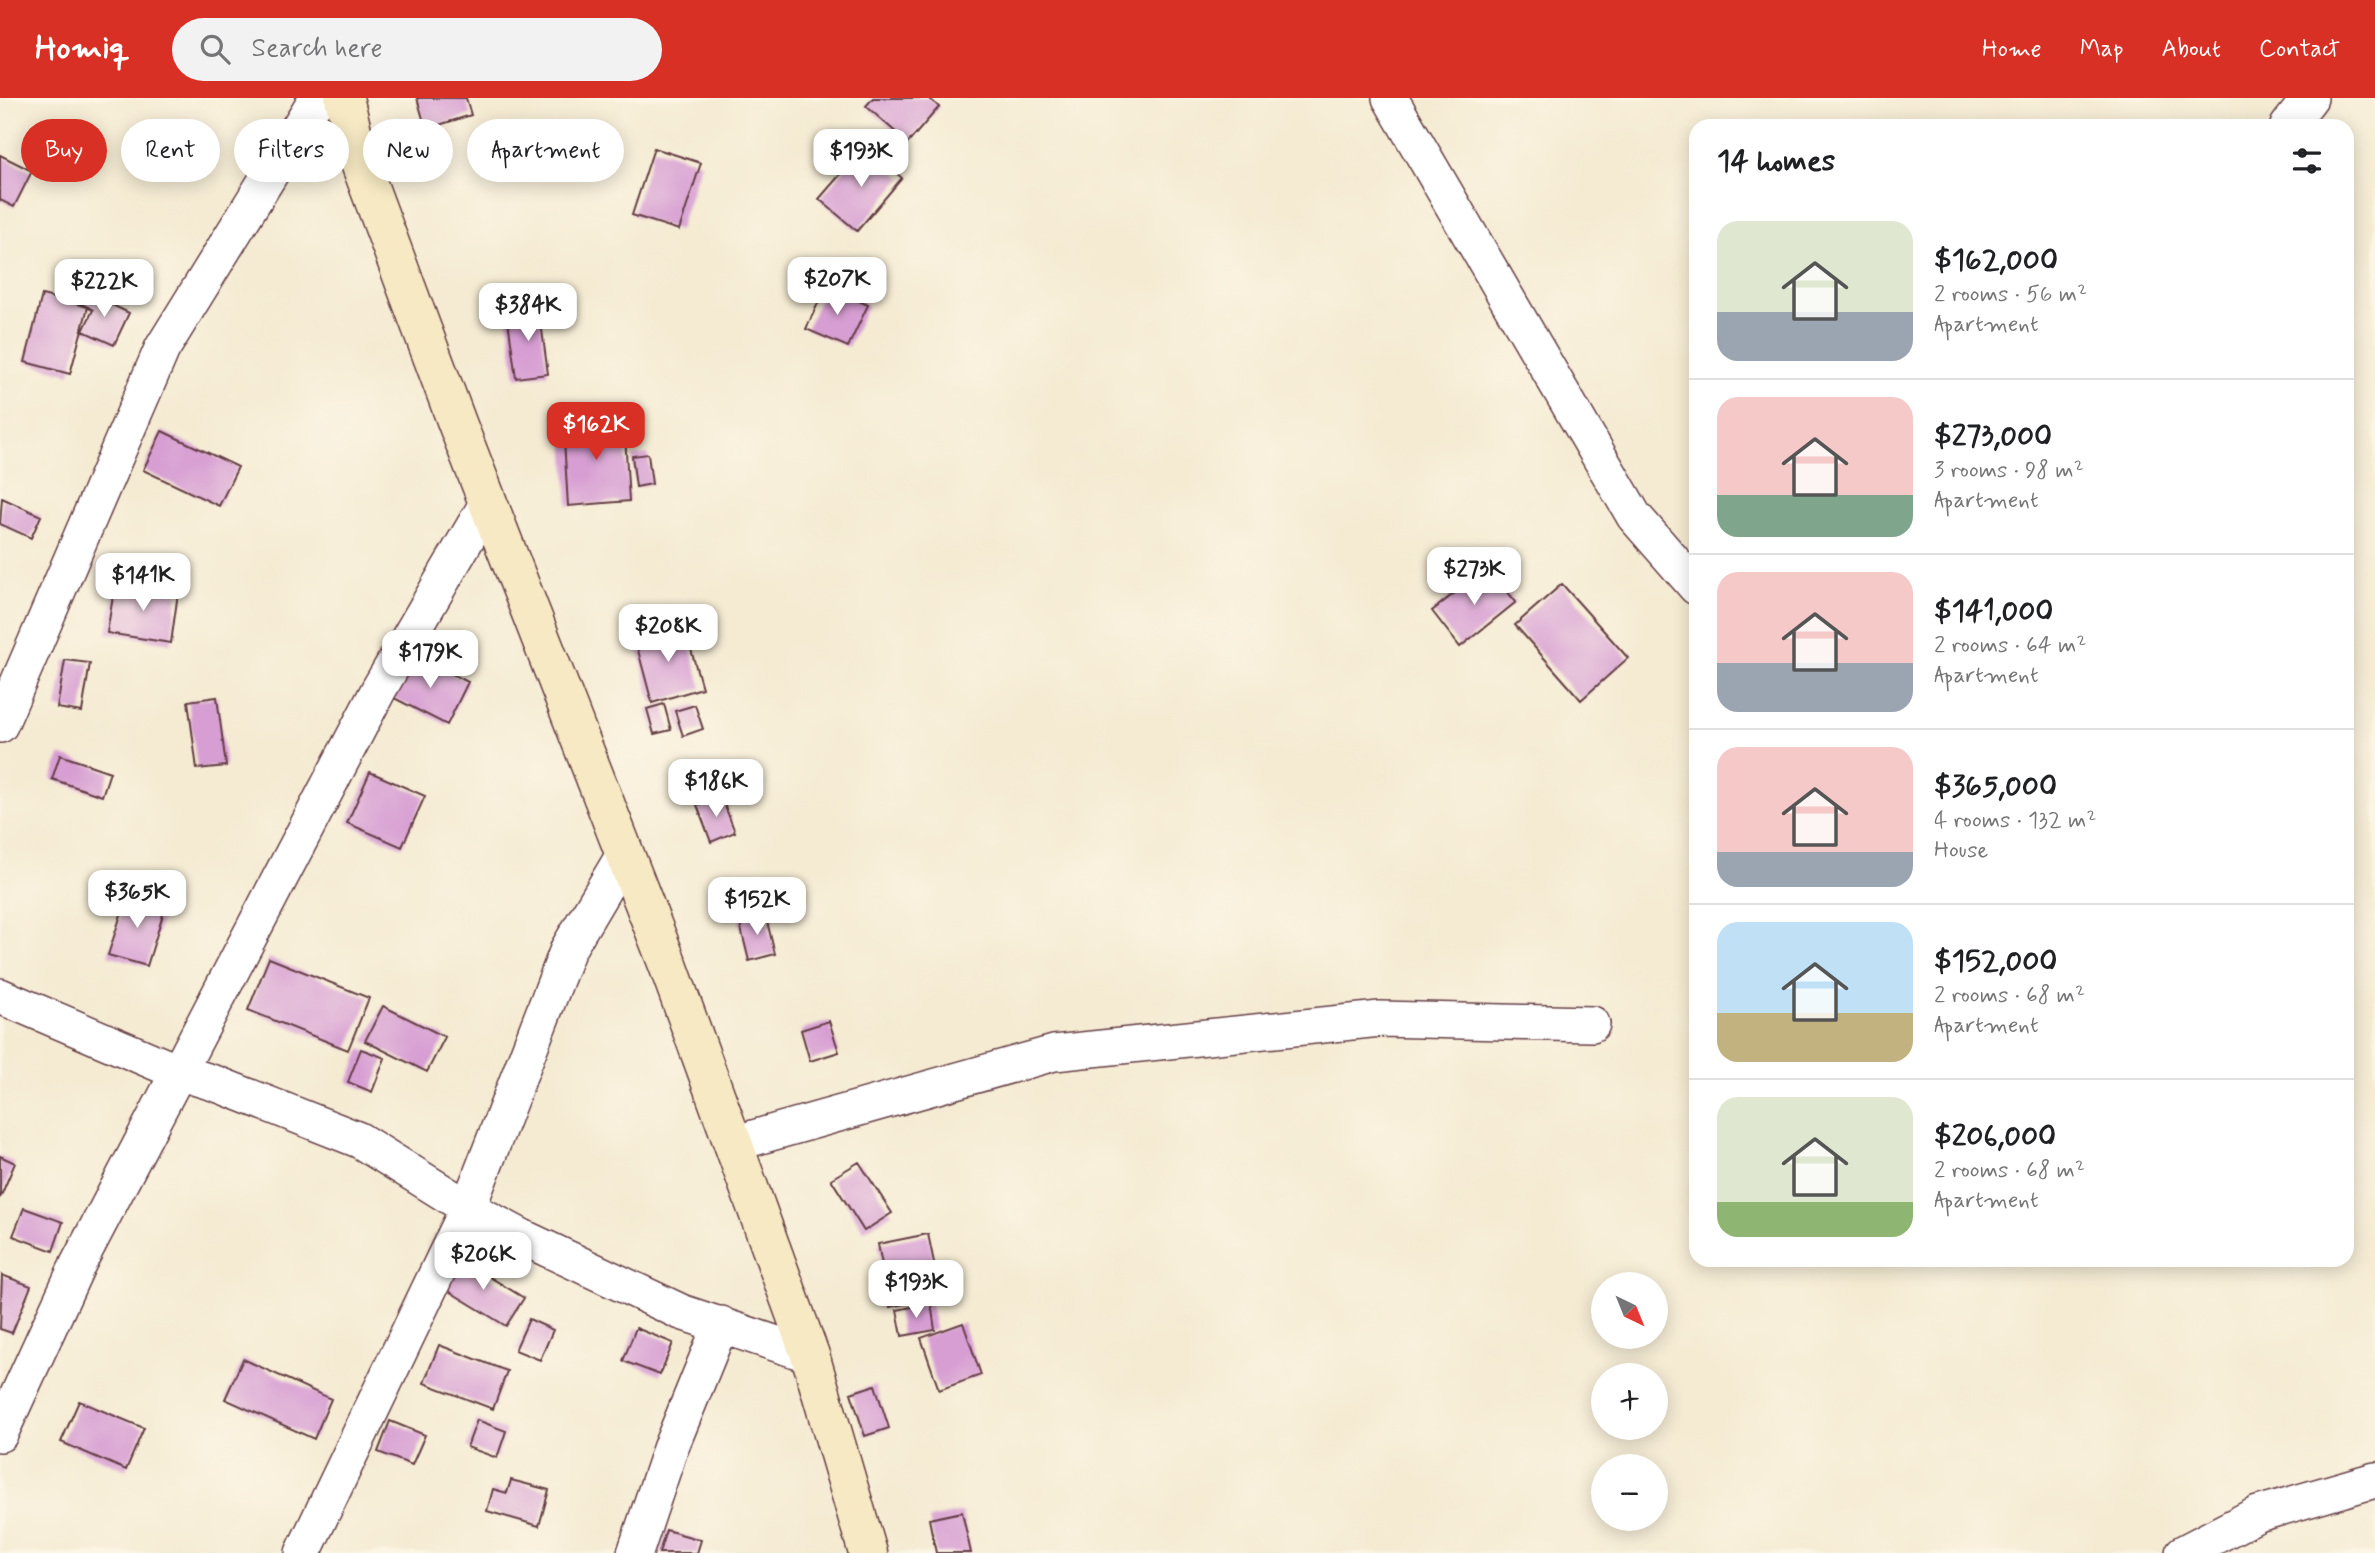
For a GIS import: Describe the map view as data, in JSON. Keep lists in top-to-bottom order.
{
  "north": "bottom right",
  "page": {
    "header": "Homiq",
    "search": "Search here",
    "nav": [
      "Home",
      "Map",
      "About",
      "Contact"
    ],
    "chip": [
      "Buy",
      "Rent",
      "Filters",
      "New",
      "Apartment"
    ],
    "heading": "14 homes",
    "price": [
      "$193K",
      "$207K",
      "$222K",
      "$384K",
      "$162K",
      "$273K",
      "$141K",
      "$208K",
      "$179K",
      "$186K",
      "$365K",
      "$152K",
      "$206K",
      "$193K"
    ],
    "list": [
      {
        "name": "$162,000",
        "note": "2 rooms · 56 m² · Apartment"
      },
      {
        "name": "$273,000",
        "note": "3 rooms · 98 m² · Apartment"
      },
      {
        "name": "$141,000",
        "note": "2 rooms · 64 m² · Apartment"
      },
      {
        "name": "$365,000",
        "note": "4 rooms · 132 m² · House"
      },
      {
        "name": "$152,000",
        "note": "2 rooms · 68 m² · Apartment"
      },
      {
        "name": "$206,000",
        "note": "2 rooms · 68 m² · Apartment"
      }
    ],
    "map_buttons": ["+", "−"]
  }
}
